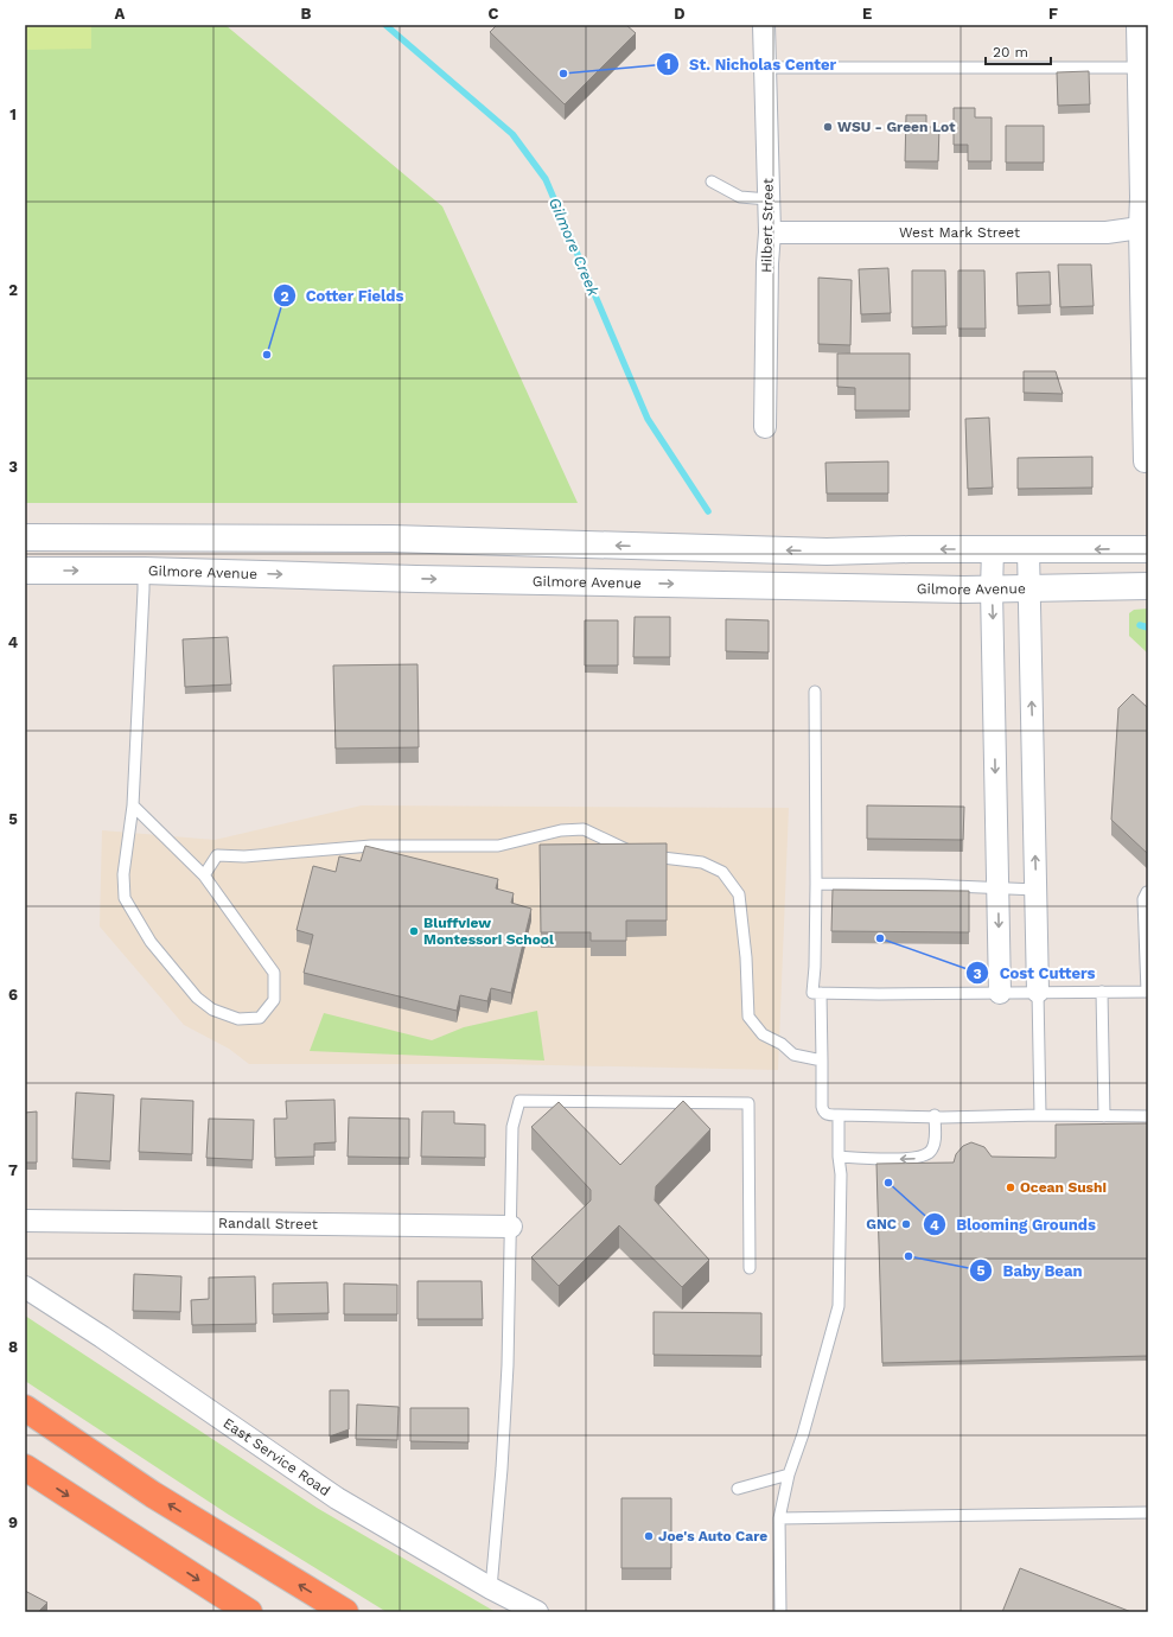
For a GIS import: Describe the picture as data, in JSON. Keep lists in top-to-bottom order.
{
  "streets": {
    "street": [
      "Hilbert Street",
      "West Mark Street",
      "Gilmore Avenue",
      "Randall Street",
      "East Service Road"
    ]
  },
  "crossings": [
    ["Hilbert Street", "West Mark Street"]
  ],
  "water": ["Gilmore Creek"],
  "places": [
    "St. Nicholas Center",
    "WSU - Green Lot",
    "Cotter Fields",
    "Bluffview Montessori School",
    "Cost Cutters",
    "Blooming Grounds",
    "Ocean Sushi",
    "GNC",
    "Baby Bean",
    "Joe's Auto Care"
  ],
  "scale_bar": "20 m",
  "grid": {
    "columns": [
      "A",
      "B",
      "C",
      "D",
      "E",
      "F"
    ],
    "rows": [
      "1",
      "2",
      "3",
      "4",
      "5",
      "6",
      "7",
      "8",
      "9"
    ]
  }
}
